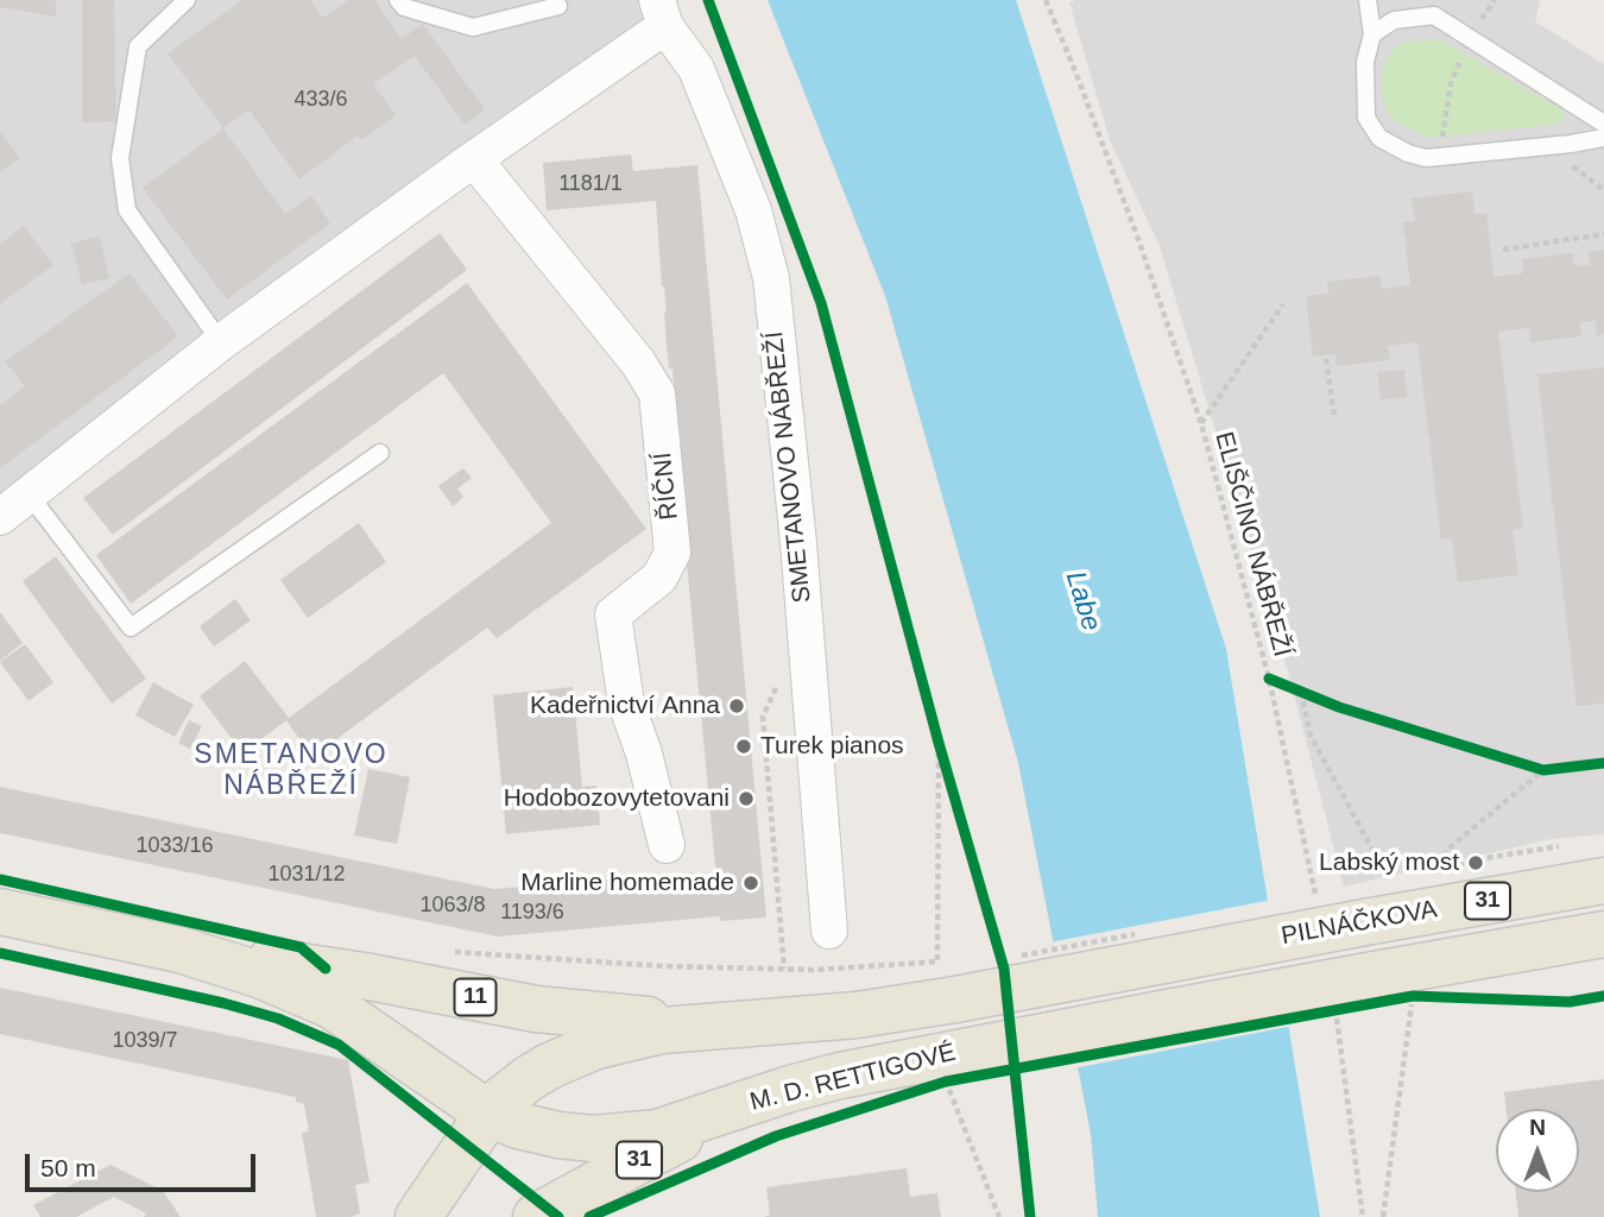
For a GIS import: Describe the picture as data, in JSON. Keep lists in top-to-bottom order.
{
  "streets": {
    "main road": [
      "31",
      "PILNÁČKOVA",
      "11",
      "M. D. RETTIGOVÉ"
    ],
    "street": ["SMETANOVO NÁBŘEŽÍ", "ŘÍČNÍ"],
    "path": ["ELIŠČINO NÁBŘEŽÍ"]
  },
  "crossings": [
    ["31", "M. D. RETTIGOVÉ"],
    ["PILNÁČKOVA", "M. D. RETTIGOVÉ"]
  ],
  "districts": ["SMETANOVO NÁBŘEŽÍ"],
  "water": ["Labe"],
  "places": [
    "Kadeřnictví Anna",
    "Turek pianos",
    "Hodobozovytetovani",
    "Labský most",
    "Marline homemade"
  ],
  "house_numbers": [
    "433/6",
    "1181/1",
    "1033/16",
    "1031/12",
    "1063/8",
    "1193/6",
    "1039/7"
  ],
  "scale_bar": "50 m",
  "north": "top"
}
